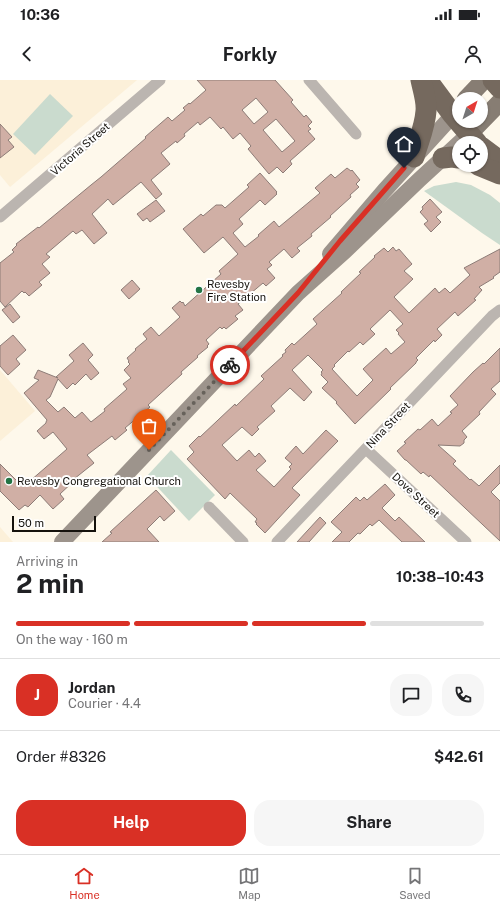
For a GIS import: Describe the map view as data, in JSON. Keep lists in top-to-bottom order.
{
  "streets": {
    "street": ["Victoria Street", "Nina Street", "Dove Street"]
  },
  "crossings": [
    ["Nina Street", "Dove Street"]
  ],
  "places": ["Revesby Fire Station", "Revesby Congregational Church"],
  "scale_bar": "50 m",
  "north": "top right",
  "page": {
    "status": "10:36",
    "header": "Forkly",
    "scale": "50 m",
    "heading": ["2 min", "Arriving in", "10:38–10:43"],
    "panel": [
      "Jordan",
      "Courier · 4.4",
      "Order #8326",
      "$42.61"
    ],
    "bar": "On the way · 160 m",
    "round": "J",
    "buttons": ["Help", "Share"],
    "tabs": ["Home", "Map", "Saved"]
  }
}
